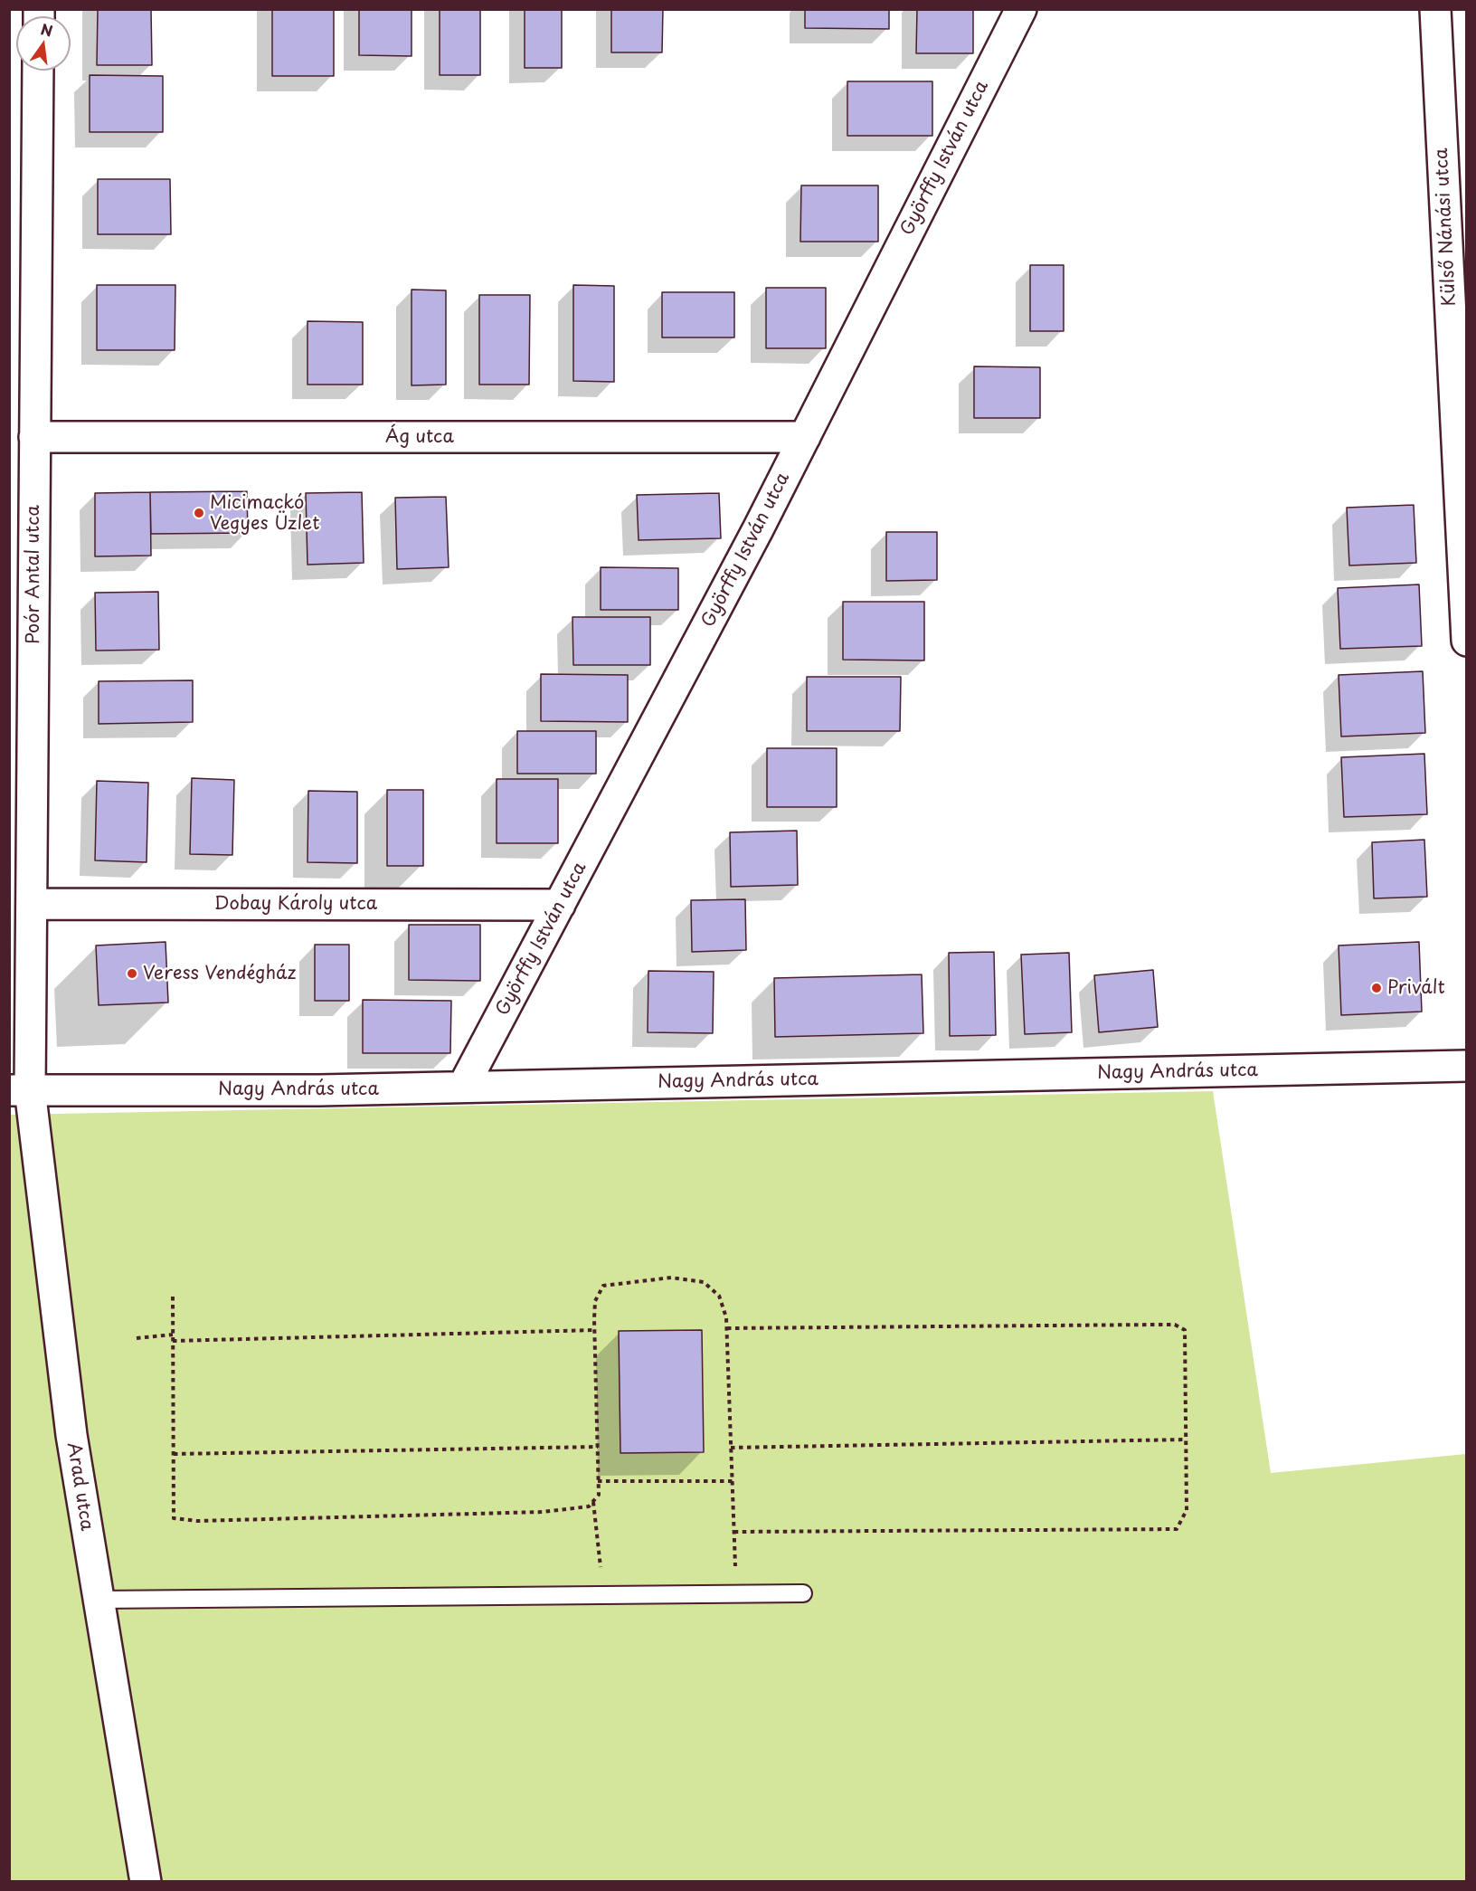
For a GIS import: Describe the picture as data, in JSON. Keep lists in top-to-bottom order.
{
  "streets": {
    "street": [
      "Györffy István utca",
      "Külső Nánási utca",
      "Ág utca",
      "Poór Antal utca",
      "Dobay Károly utca",
      "Nagy András utca",
      "Arad utca"
    ]
  },
  "crossings": [
    ["Györffy István utca", "Ág utca"],
    ["Györffy István utca", "Dobay Károly utca"],
    ["Györffy István utca", "Nagy András utca"],
    ["Ág utca", "Poór Antal utca"],
    ["Poór Antal utca", "Dobay Károly utca"],
    ["Poór Antal utca", "Nagy András utca"],
    ["Poór Antal utca", "Arad utca"],
    ["Nagy András utca", "Arad utca"]
  ],
  "places": ["Micimackó Vegyes Üzlet", "Veress Vendégház", "Privált"],
  "north": "top"
}
